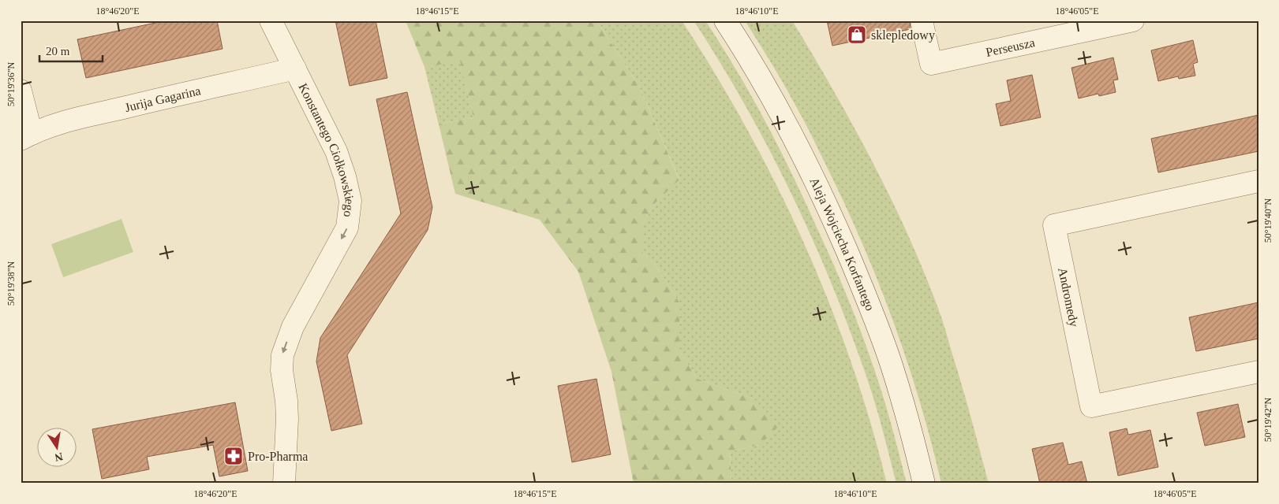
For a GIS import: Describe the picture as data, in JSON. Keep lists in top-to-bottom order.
{
  "streets": {
    "street": [
      "Perseusza",
      "Jurija Gagarina",
      "Konstantego Ciołkowskiego",
      "Aleja Wojciecha Korfantego",
      "Andromedy"
    ]
  },
  "crossings": [
    ["Jurija Gagarina", "Konstantego Ciołkowskiego"]
  ],
  "one_way": ["Konstantego Ciołkowskiego"],
  "places": {
    "shop": ["sklepledowy"],
    "pharmacy": ["Pro-Pharma"]
  },
  "scale_bar": "20 m",
  "north": "bottom",
  "coordinates": [
    "18°46'20\"E",
    "18°46'15\"E",
    "18°46'10\"E",
    "18°46'05\"E",
    "50°19'36\"N",
    "50°19'40\"N",
    "50°19'38\"N",
    "50°19'42\"N"
  ]
}
